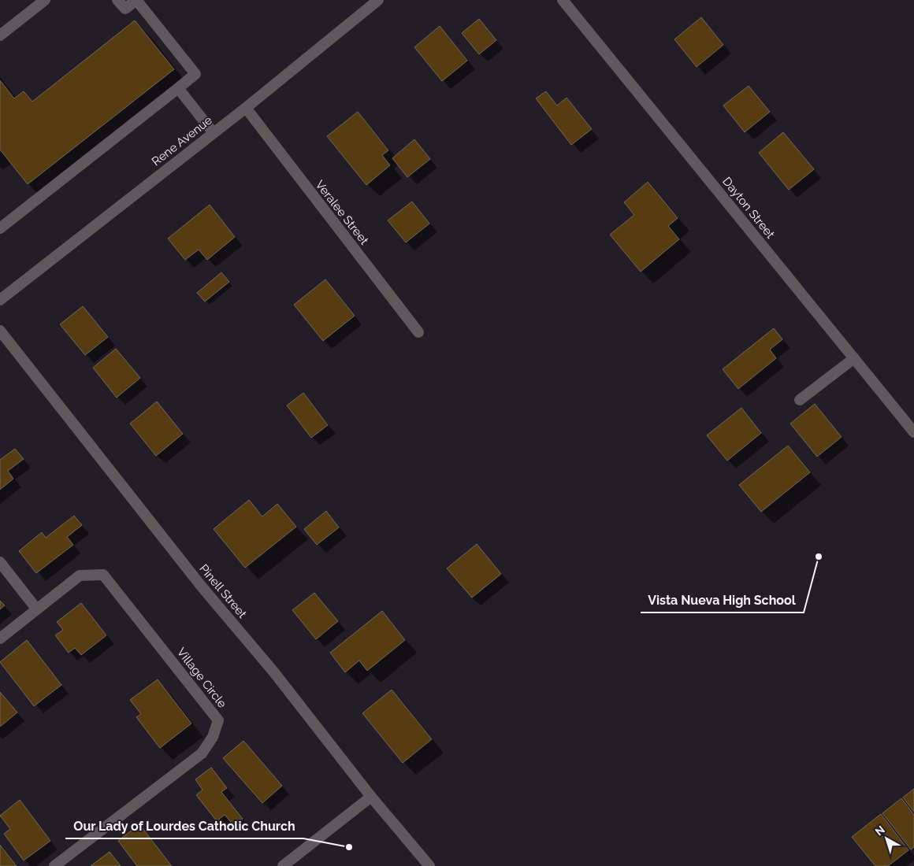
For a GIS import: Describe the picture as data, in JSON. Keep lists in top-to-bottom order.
{
  "streets": {
    "street": [
      "Rene Avenue",
      "Dayton Street",
      "Veralee Street",
      "Pinell Street",
      "Village Circle"
    ]
  },
  "crossings": [
    ["Rene Avenue", "Veralee Street"]
  ],
  "places": ["Vista Nueva High School", "Our Lady of Lourdes Catholic Church"],
  "north": "top left"
}
